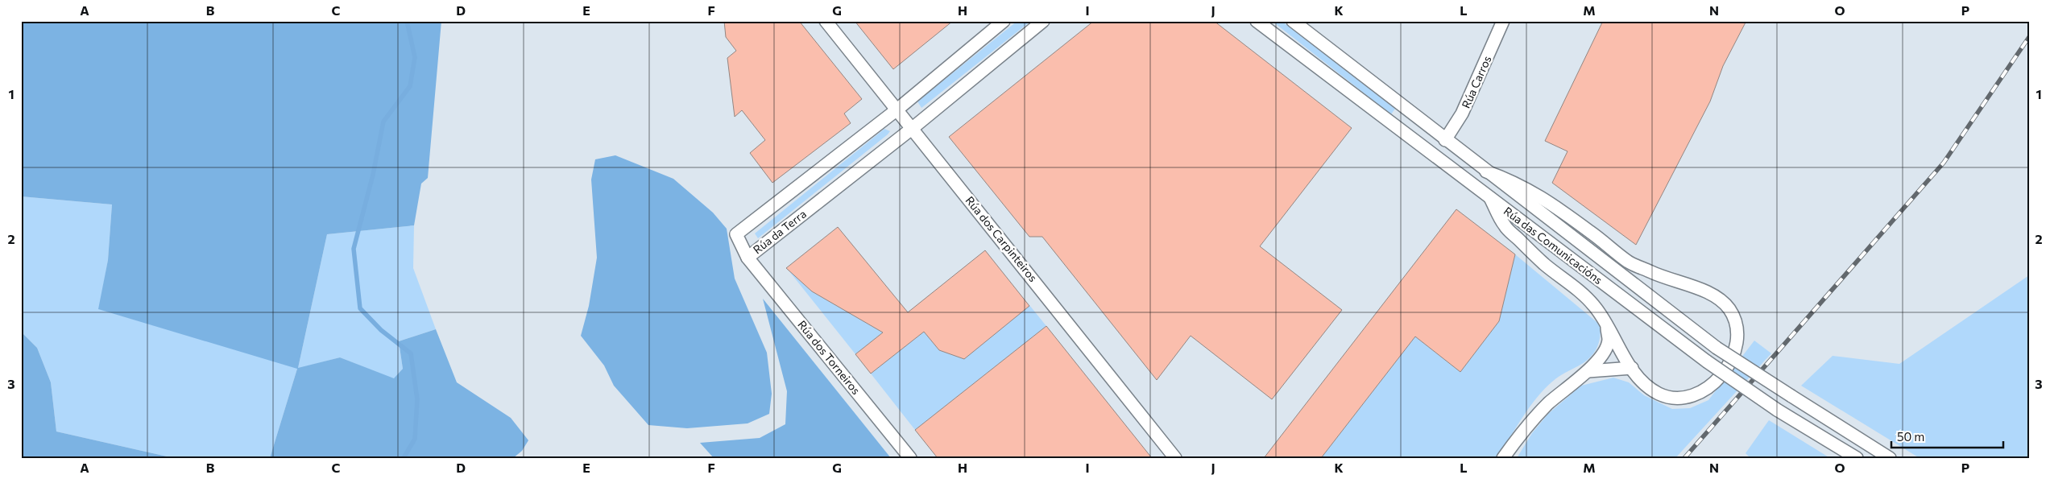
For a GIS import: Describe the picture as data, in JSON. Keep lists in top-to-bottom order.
{
  "streets": {
    "street": [
      "Rúa Carros",
      "Rúa da Terra",
      "Rúa dos Carpinteiros",
      "Rúa das Comunicacións",
      "Rúa dos Torneiros"
    ]
  },
  "crossings": [
    ["Rúa Carros", "Rúa das Comunicacións"],
    ["Rúa da Terra", "Rúa dos Carpinteiros"],
    ["Rúa da Terra", "Rúa dos Torneiros"]
  ],
  "scale_bar": "50 m",
  "grid": {
    "columns": [
      "A",
      "B",
      "C",
      "D",
      "E",
      "F",
      "G",
      "H",
      "I",
      "J",
      "K",
      "L",
      "M",
      "N",
      "O",
      "P"
    ],
    "rows": ["1", "2", "3"]
  }
}
